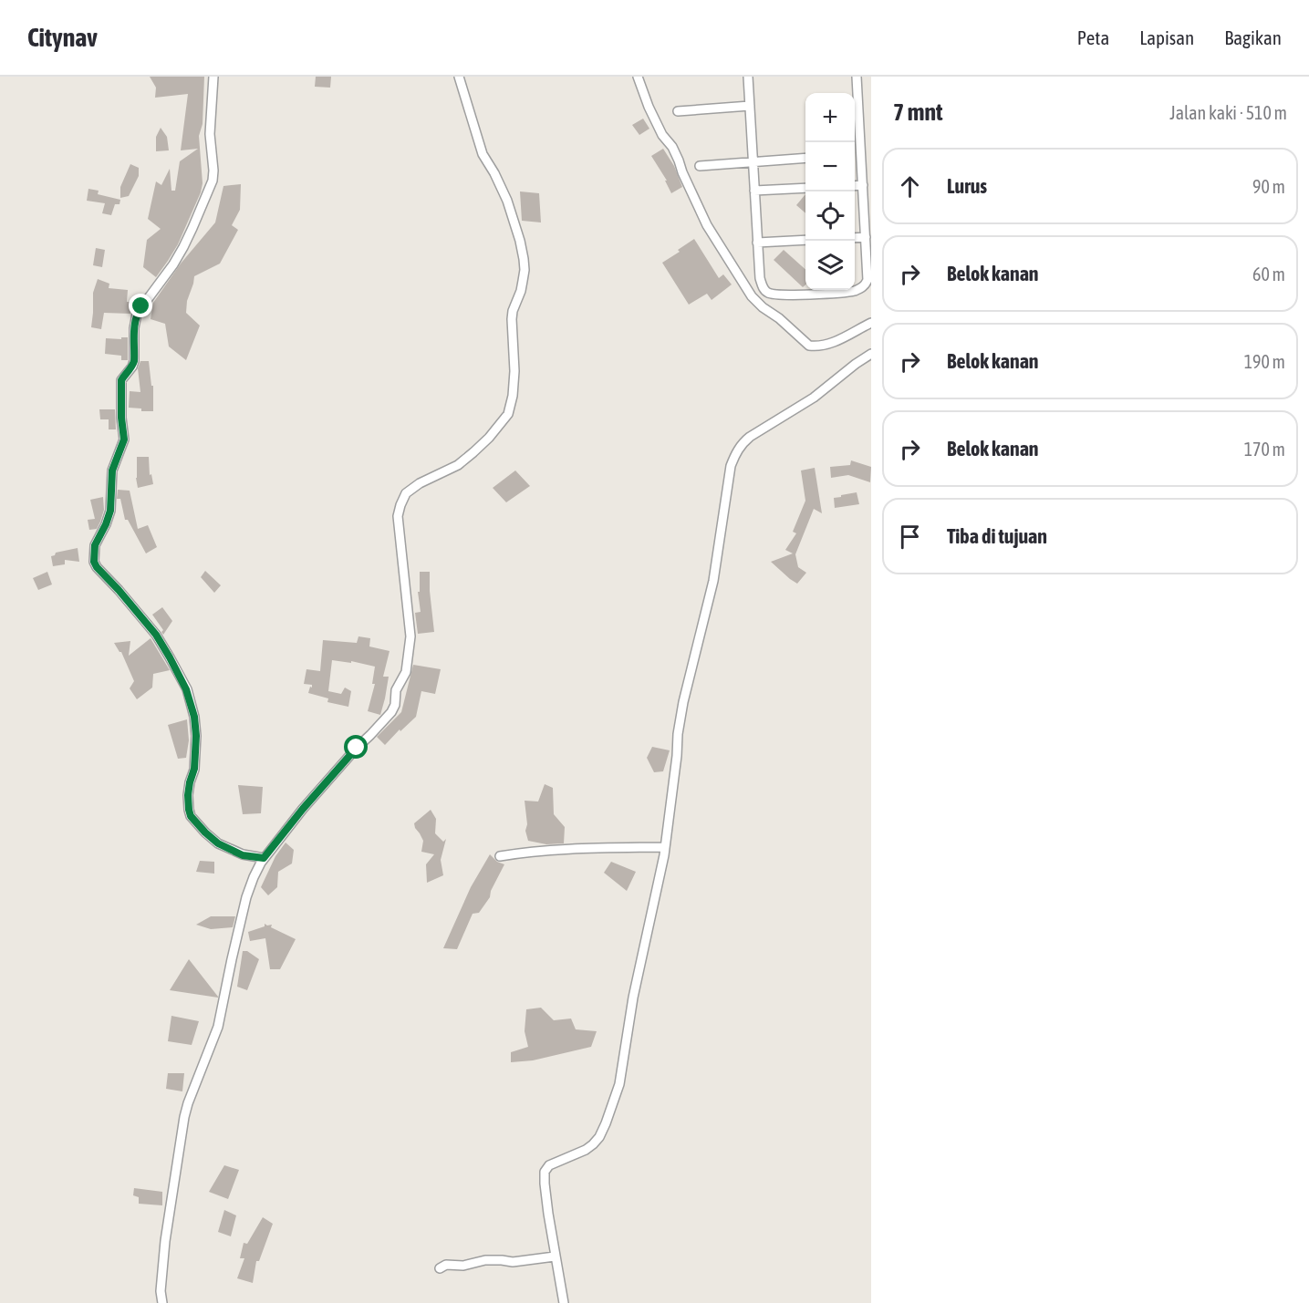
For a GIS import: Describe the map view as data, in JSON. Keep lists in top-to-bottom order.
{
  "page": {
    "header": "Citynav",
    "nav": ["Peta", "Lapisan", "Bagikan"],
    "heading": ["7 mnt", "Jalan kaki · 510 m"],
    "map_buttons": ["+", "−"],
    "list": [
      ["Lurus", "90 m"],
      ["Belok kanan", "60 m"],
      ["Belok kanan", "190 m"],
      ["Belok kanan", "170 m"],
      "Tiba di tujuan"
    ]
  }
}
